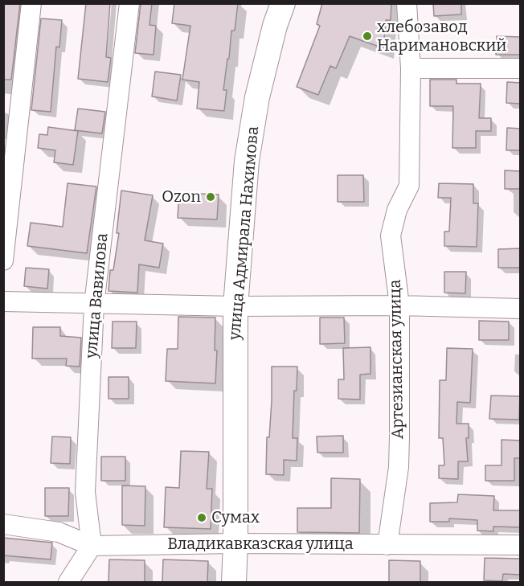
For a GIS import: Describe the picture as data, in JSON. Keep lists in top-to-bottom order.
{
  "streets": {
    "main road": ["улица Адмирала Нахимова"],
    "street": ["улица Вавилова", "Артезианская улица", "Владикавказская улица"]
  },
  "crossings": [
    ["улица Адмирала Нахимова", "Владикавказская улица"],
    ["улица Вавилова", "Владикавказская улица"],
    ["Артезианская улица", "Владикавказская улица"]
  ],
  "places": ["хлебозавод Наримановский", "Ozon", "Сумах"]
}
